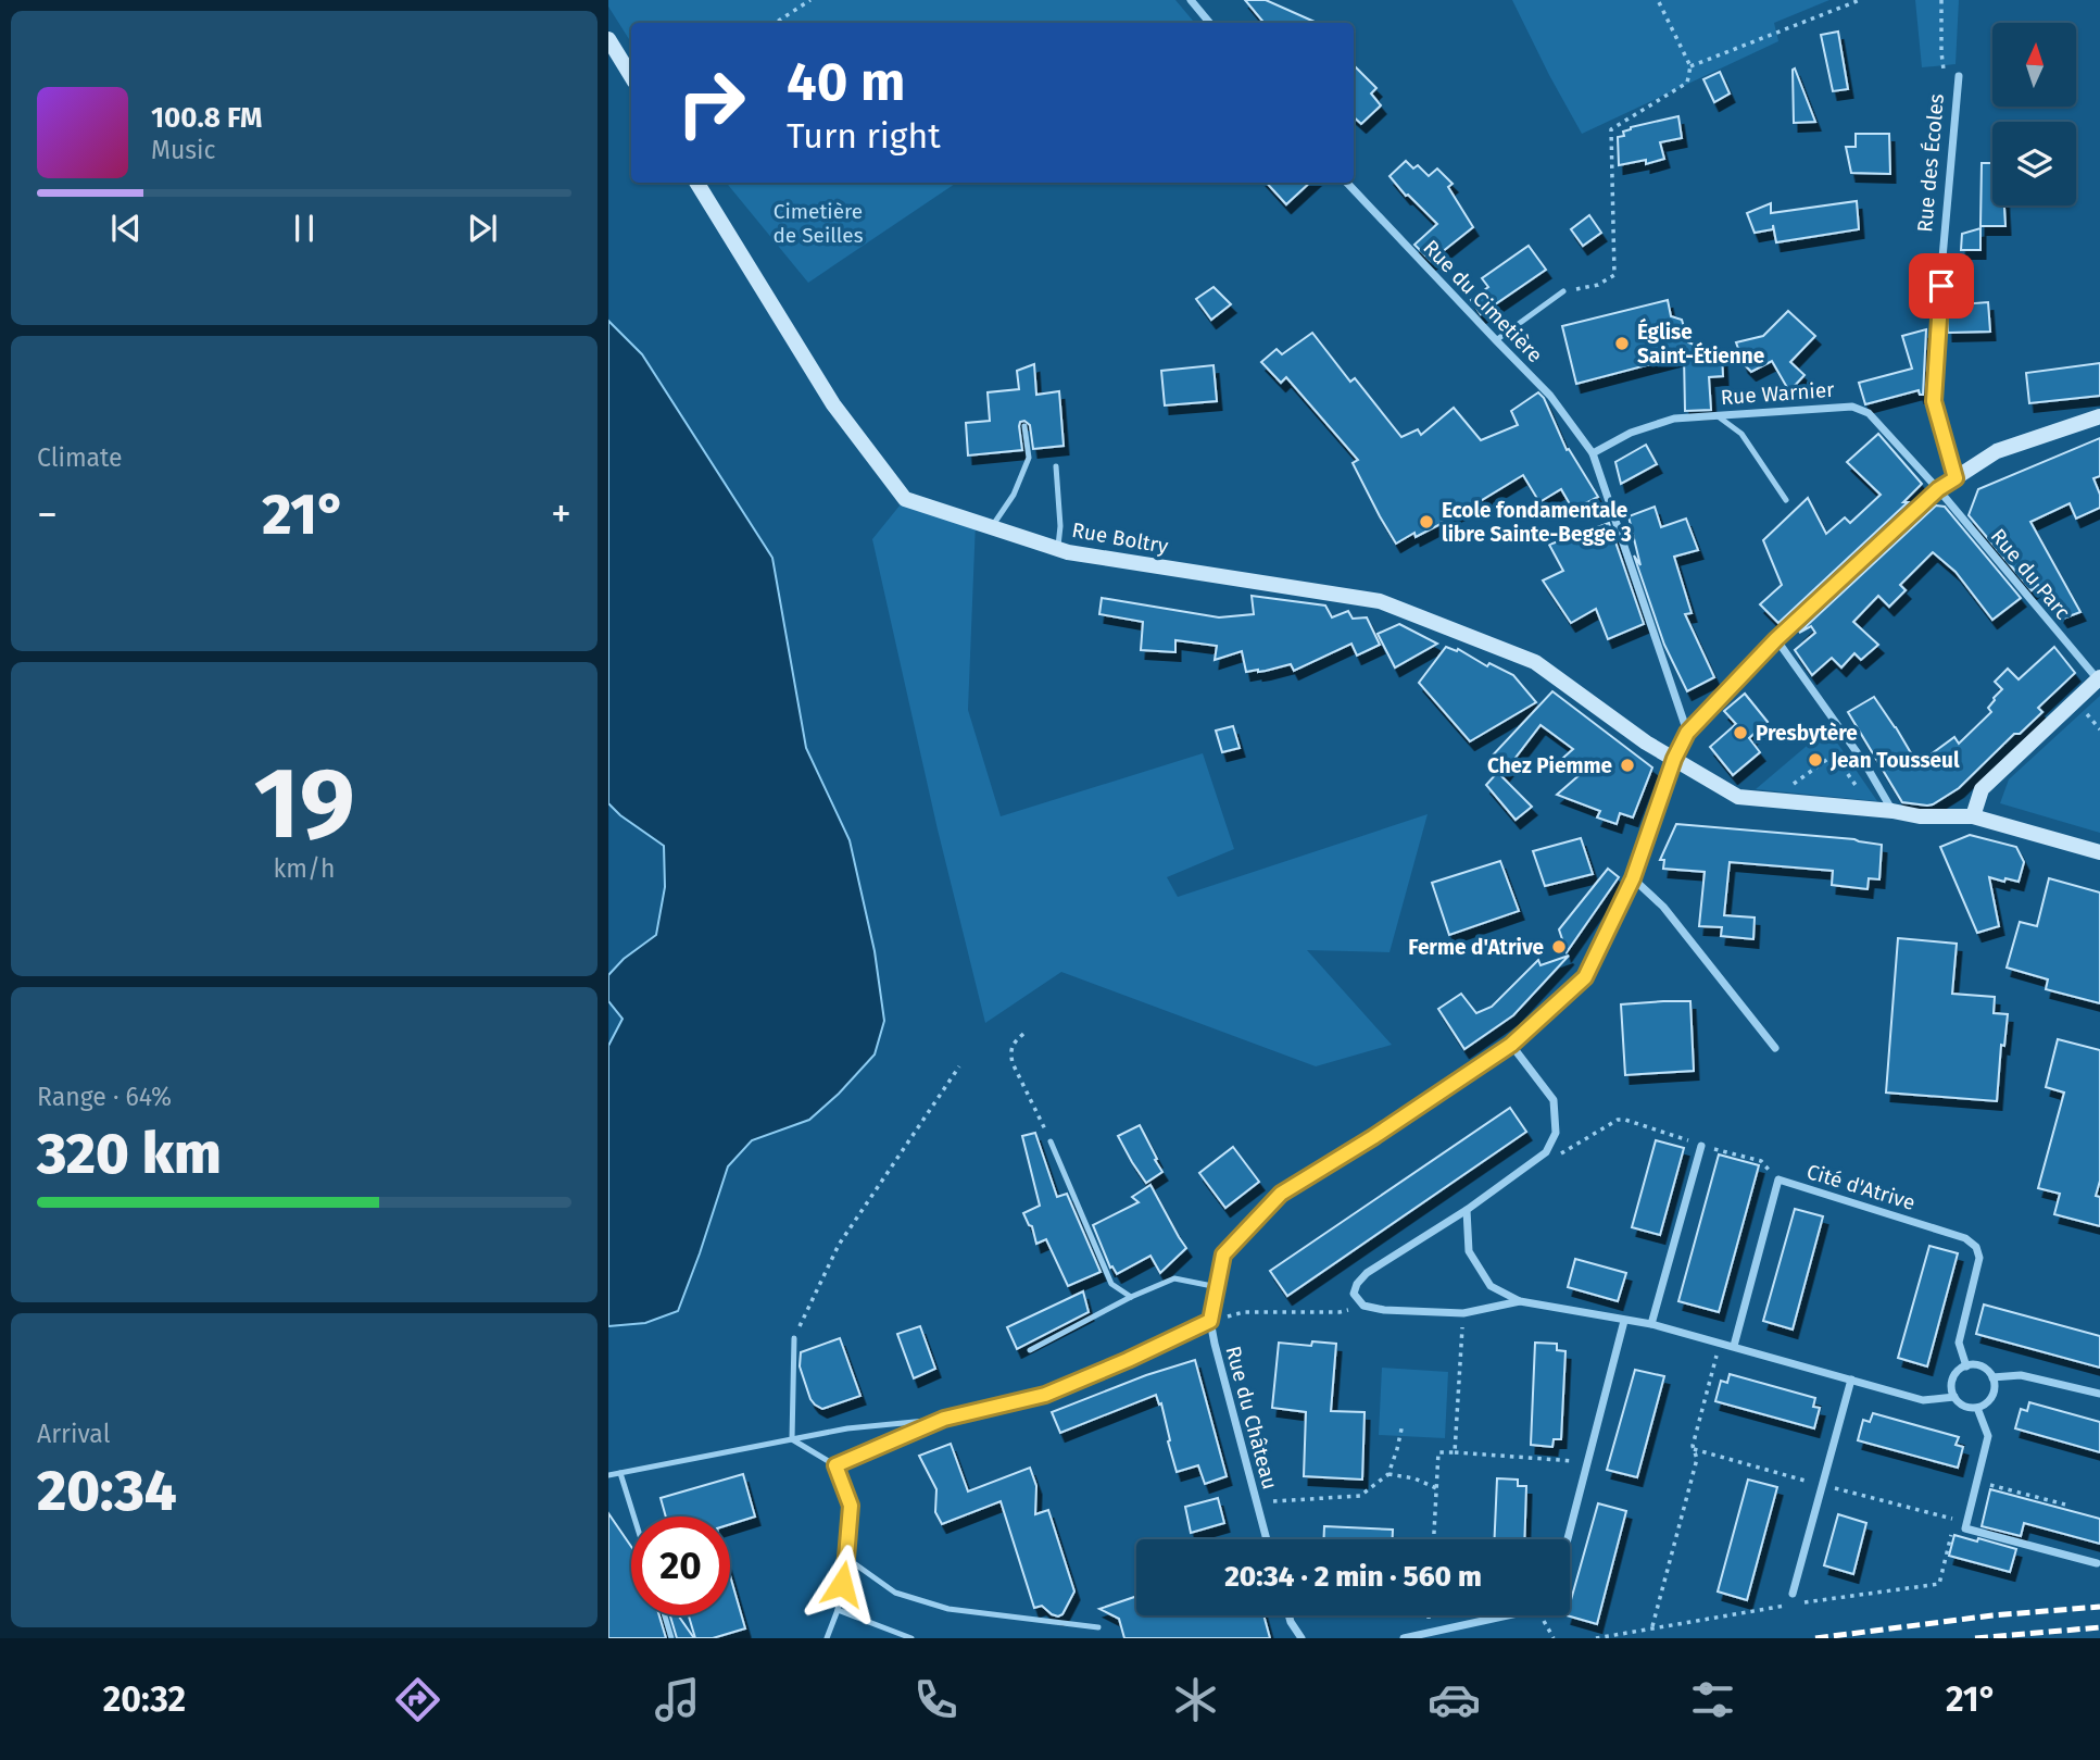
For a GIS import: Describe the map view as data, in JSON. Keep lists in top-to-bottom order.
{
  "streets": {
    "street": [
      "Rue des Écoles",
      "Rue du Cimetière",
      "Rue Warnier",
      "Rue Boltry",
      "Rue du Parc",
      "Cité d'Atrive",
      "Rue du Château"
    ]
  },
  "crossings": [
    ["Rue du Cimetière", "Rue Warnier"],
    ["Rue Warnier", "Rue du Parc"],
    ["Rue Boltry", "Rue du Château"]
  ],
  "parks": ["Cimetière de Seilles"],
  "places": [
    "Église Saint-Étienne",
    "Ecole fondamentale libre Sainte-Begge 3",
    "Presbytère",
    "Jean Tousseul",
    "Chez Piemme",
    "Ferme d'Atrive"
  ],
  "north": "top",
  "page": {
    "turn": ["40 m", "Turn right"],
    "song": ["100.8 FM", "Music"],
    "tile": [
      "Climate",
      ["19", "km/h"],
      ["Range · 64%", "320 km"],
      ["Arrival", "20:34"]
    ],
    "heat": ["−", "21°", "+"],
    "limit": "20",
    "trip": "20:34 · 2 min · 560 m",
    "tabs": ["20:32", "21°"]
  }
}
